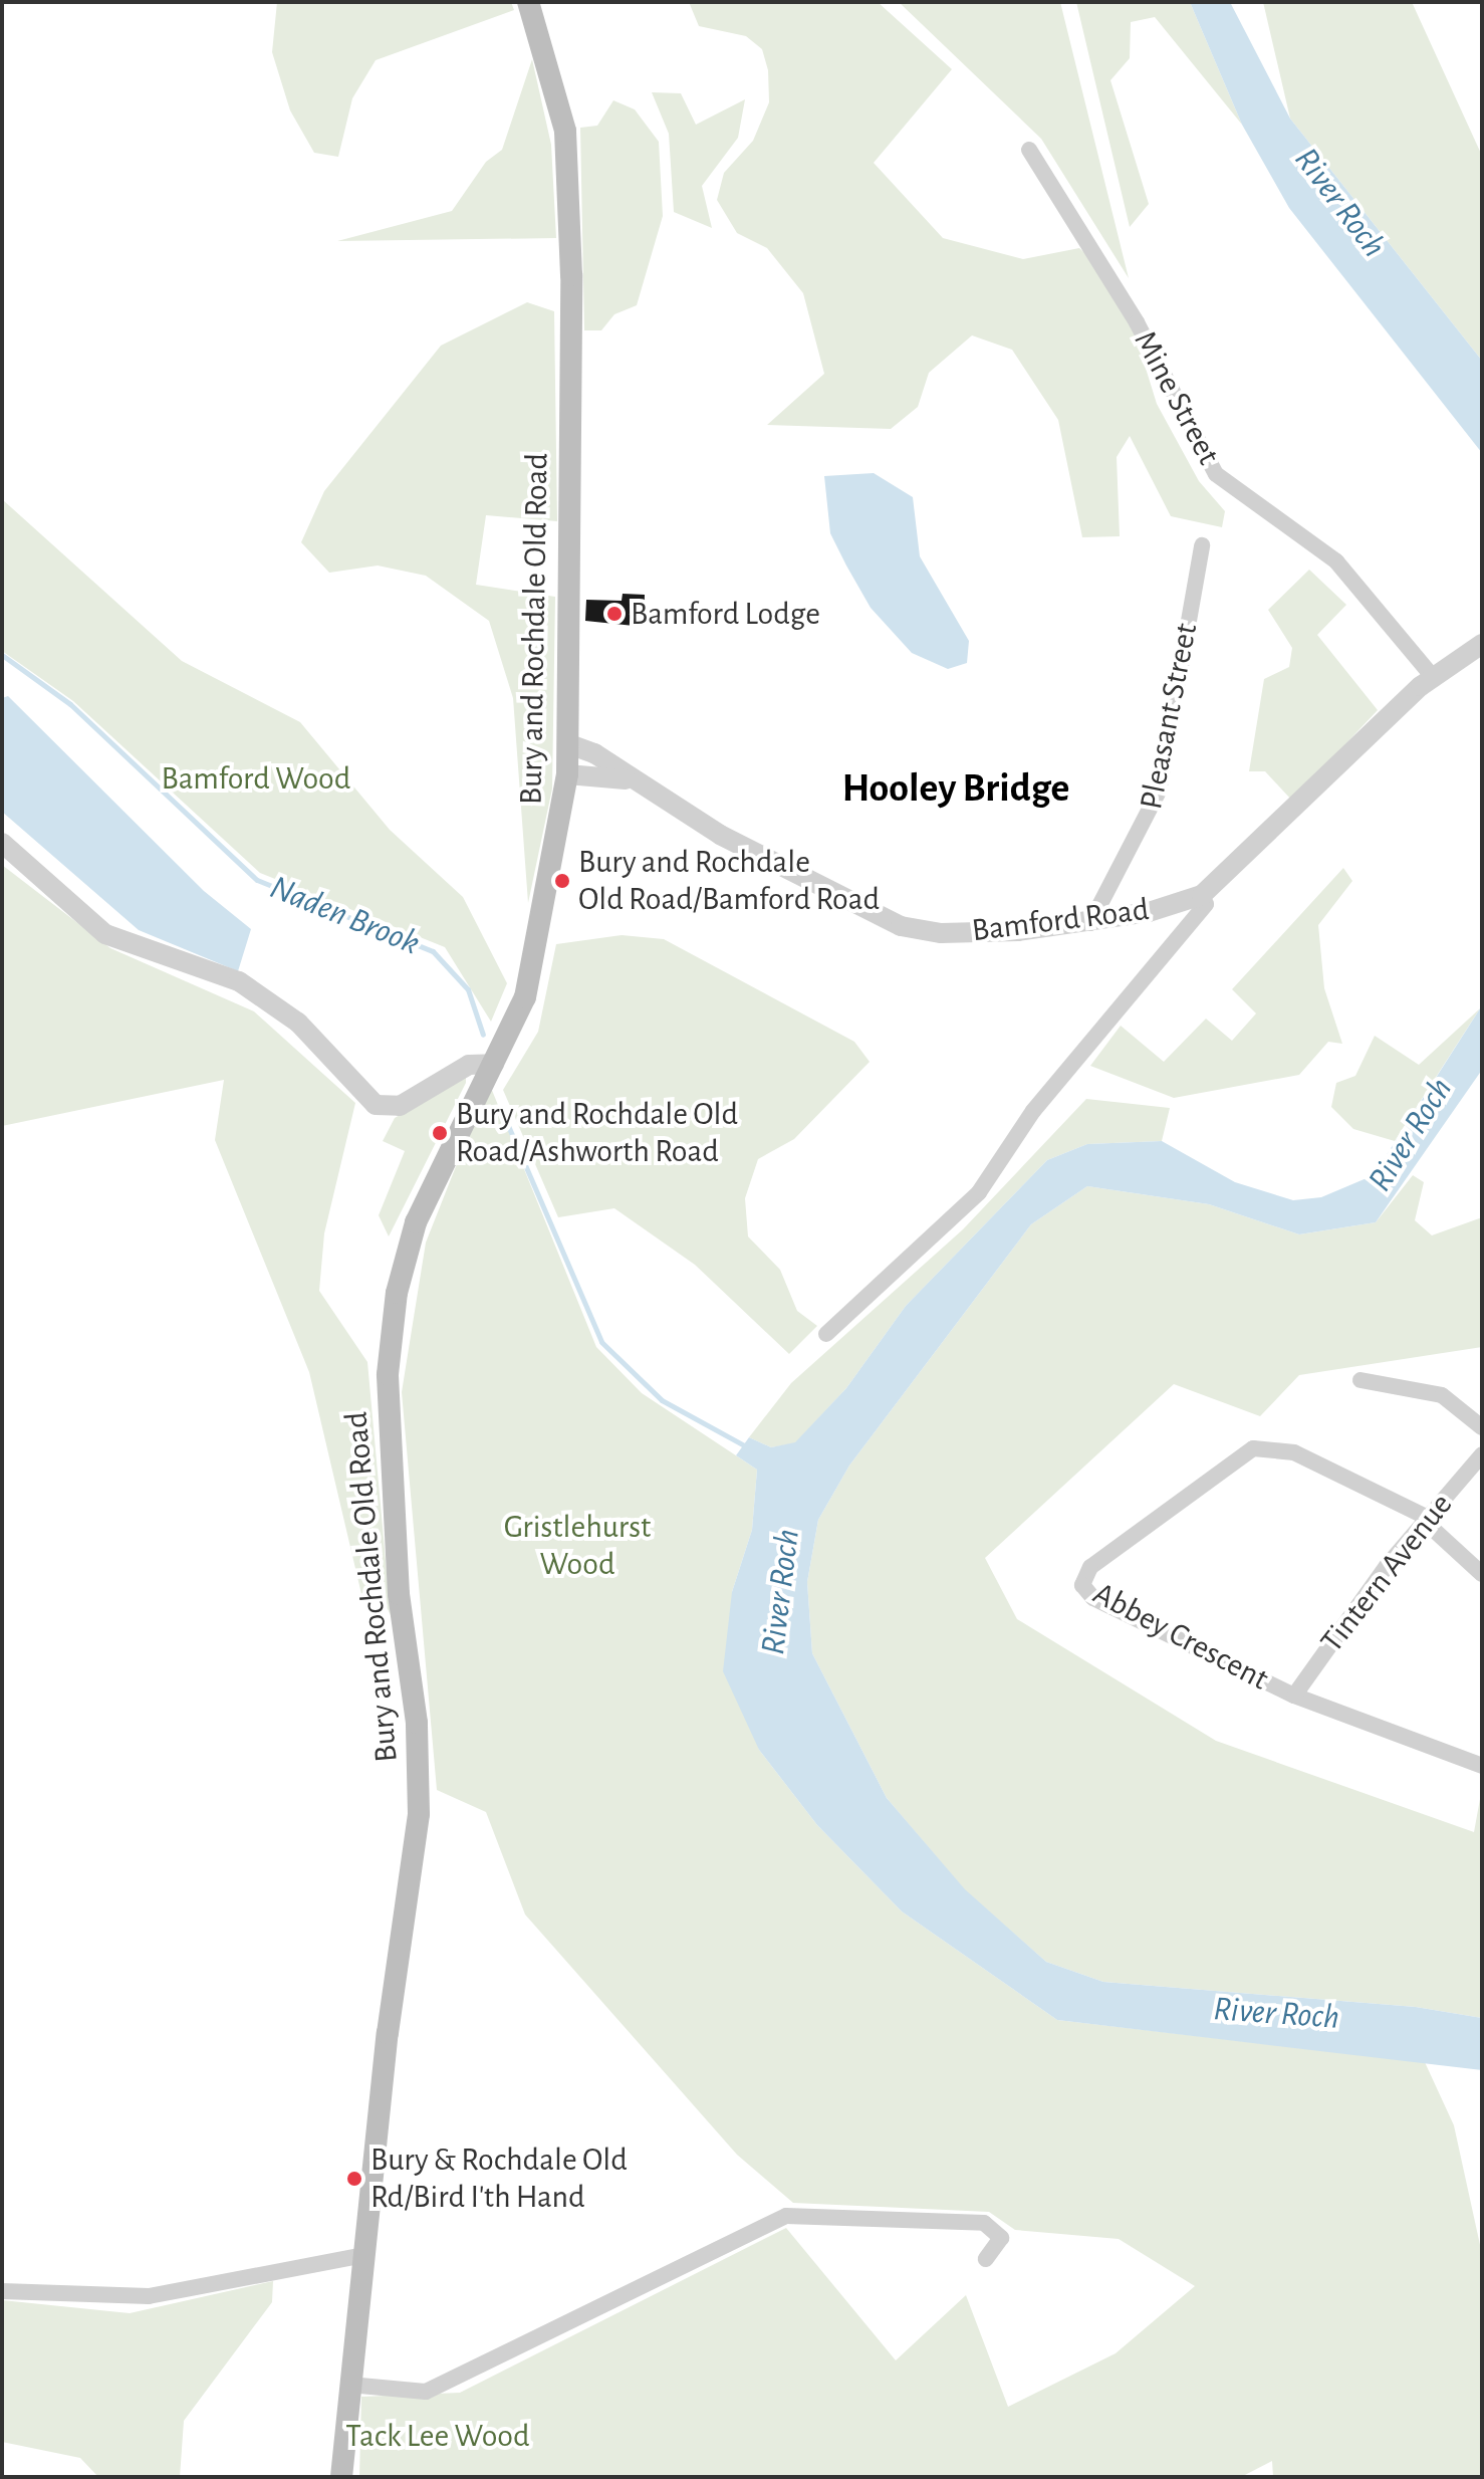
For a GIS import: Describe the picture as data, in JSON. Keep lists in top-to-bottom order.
{
  "streets": {
    "main road": ["Bury and Rochdale Old Road"],
    "street": [
      "Mine Street",
      "Pleasant Street",
      "Bamford Road",
      "Tintern Avenue",
      "Abbey Crescent"
    ]
  },
  "crossings": [
    ["Mine Street", "Bamford Road"],
    ["Bury and Rochdale Old Road", "Bamford Road"],
    ["Pleasant Street", "Bamford Road"],
    ["Tintern Avenue", "Abbey Crescent"]
  ],
  "districts": ["Hooley Bridge"],
  "water": ["River Roch", "Naden Brook"],
  "parks": ["Bamford Wood", "Gristlehurst Wood", "Tack Lee Wood"],
  "places": [
    "Bamford Lodge",
    "Bury and Rochdale Old Road/Bamford Road",
    "Bury and Rochdale Old Road/Ashworth Road",
    "Bury & Rochdale Old Rd/Bird I'th Hand"
  ]
}
